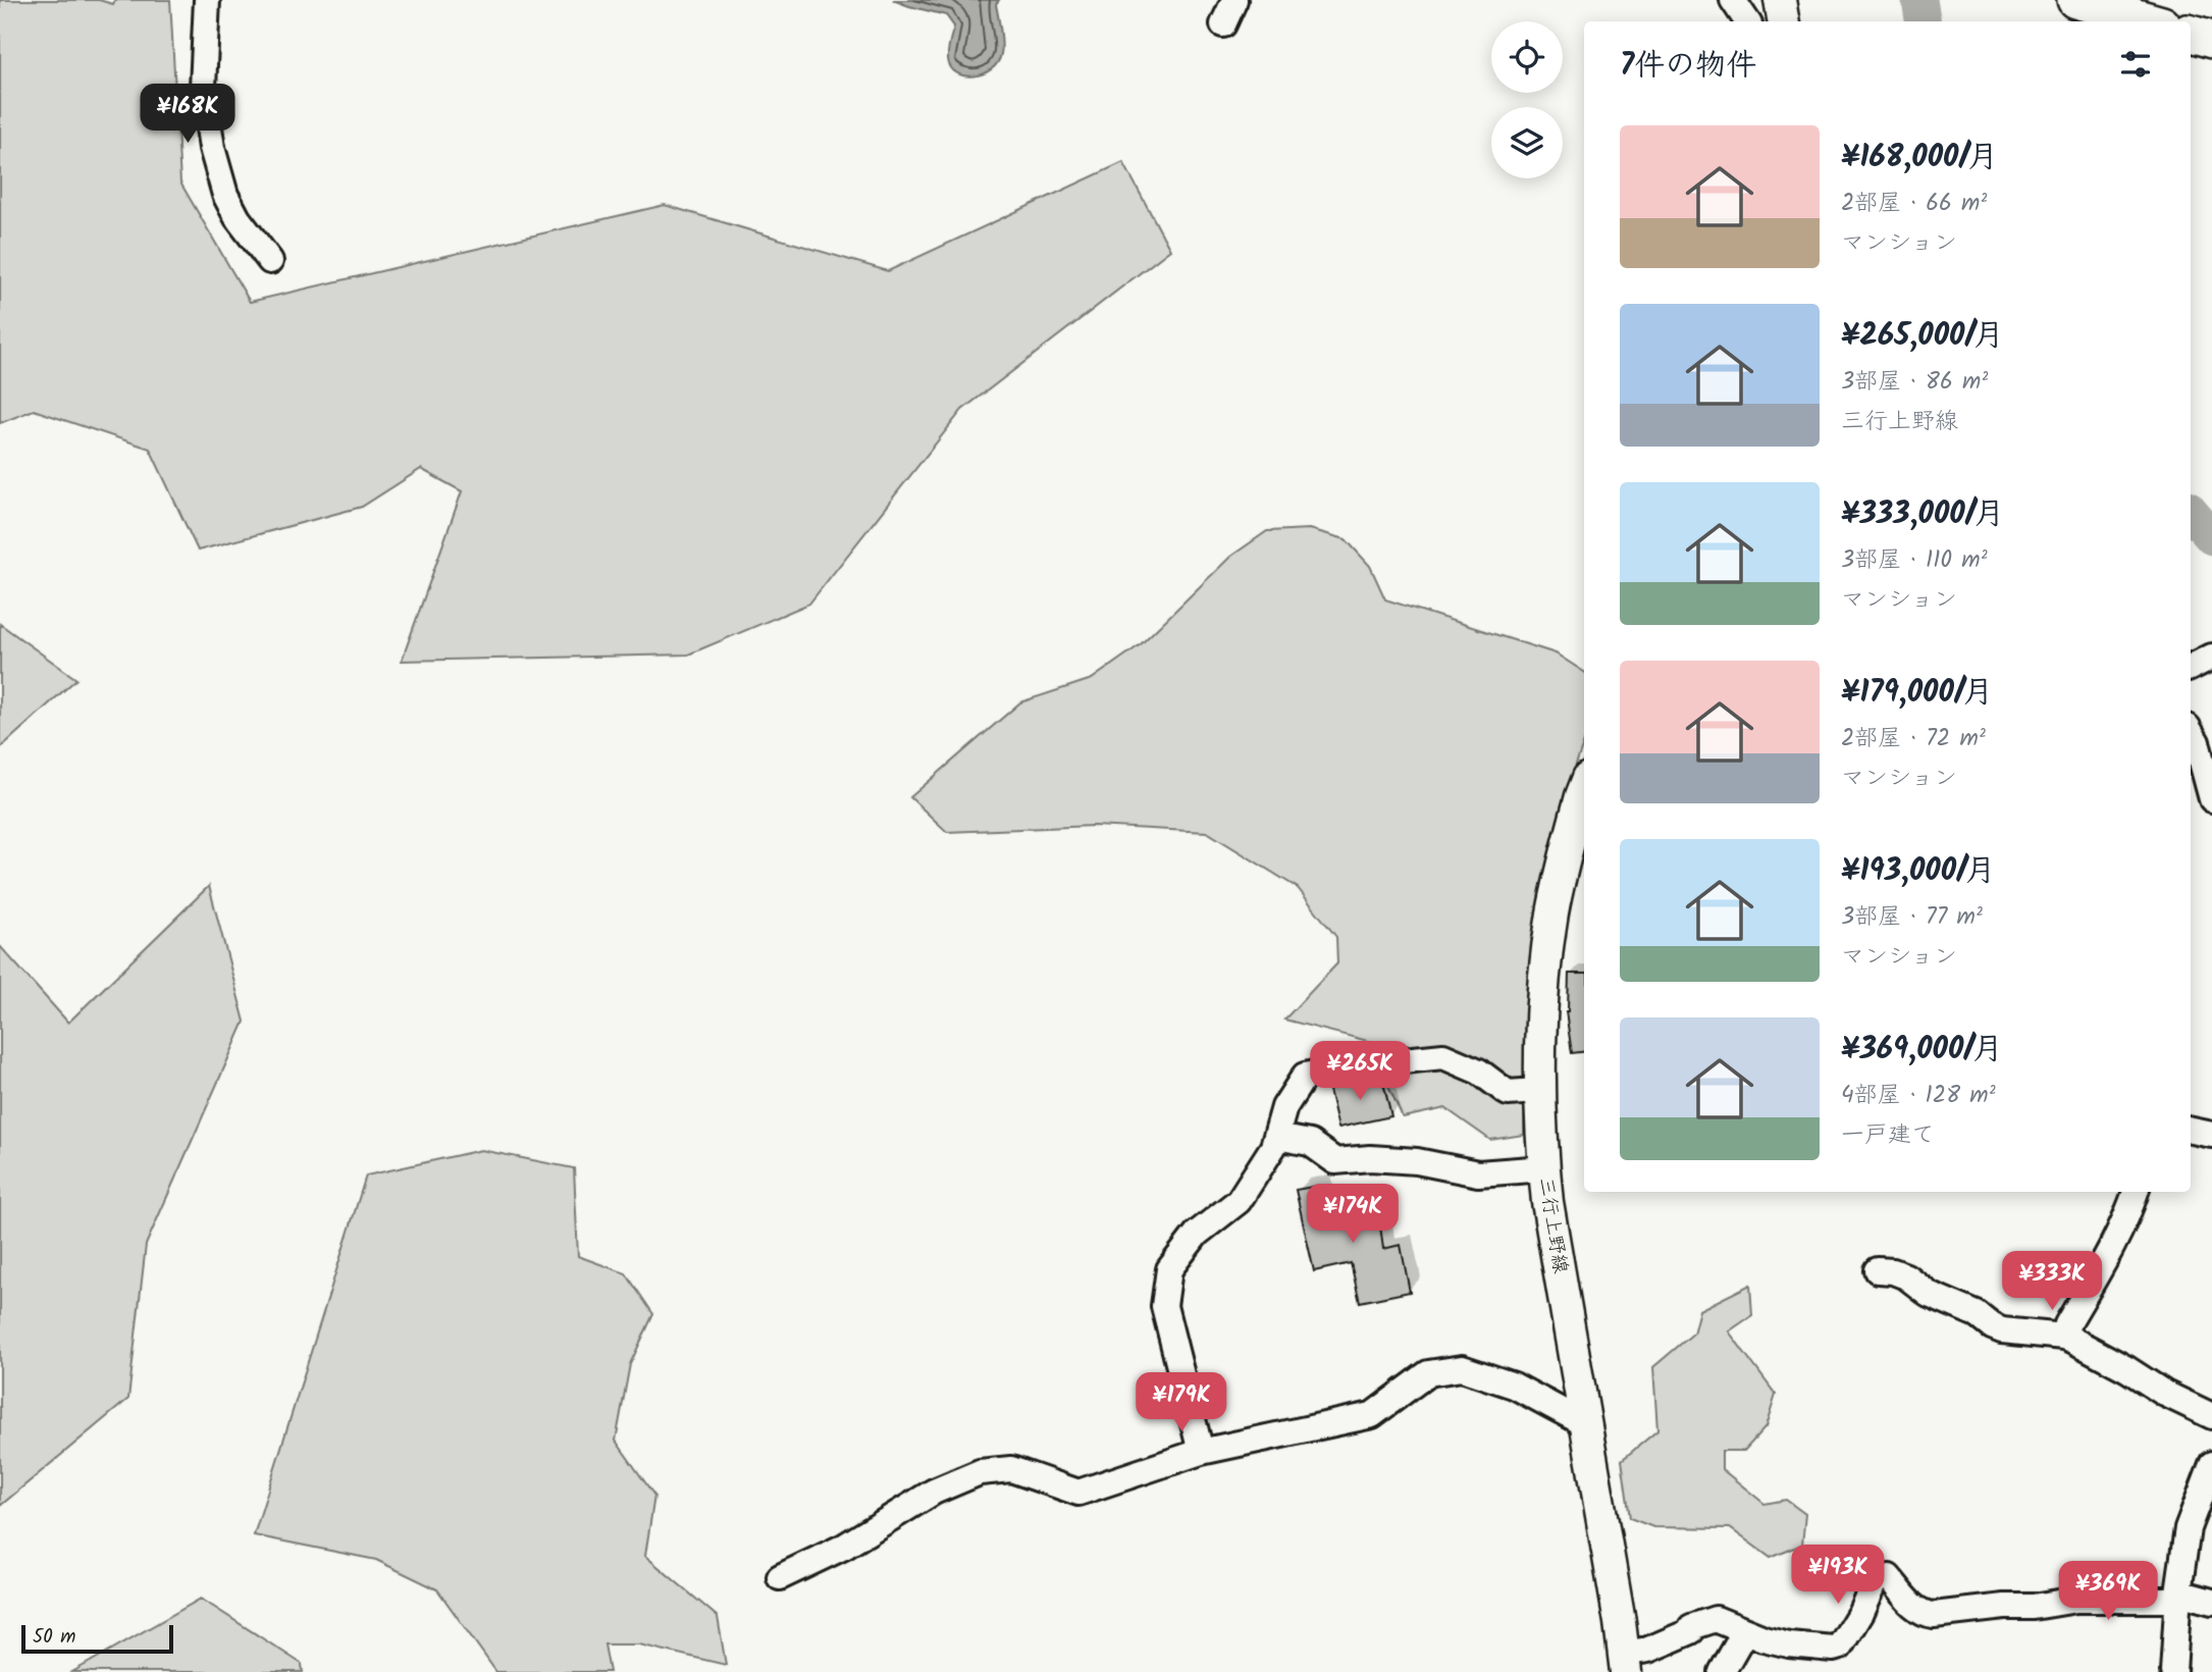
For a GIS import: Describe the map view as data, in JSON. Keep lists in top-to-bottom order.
{
  "streets": {
    "main road": ["三行上野線"]
  },
  "scale_bar": "50 m",
  "page": {
    "heading": "7件の物件",
    "price": [
      "¥168K",
      "¥265K",
      "¥174K",
      "¥333K",
      "¥179K",
      "¥193K",
      "¥369K"
    ],
    "list": [
      {
        "name": "¥168,000/月",
        "note": "2部屋 · 66 m² · マンション"
      },
      {
        "name": "¥265,000/月",
        "note": "3部屋 · 86 m² · 三行上野線"
      },
      {
        "name": "¥333,000/月",
        "note": "3部屋 · 110 m² · マンション"
      },
      {
        "name": "¥179,000/月",
        "note": "2部屋 · 72 m² · マンション"
      },
      {
        "name": "¥193,000/月",
        "note": "3部屋 · 77 m² · マンション"
      },
      {
        "name": "¥369,000/月",
        "note": "4部屋 · 128 m² · 一戸建て"
      }
    ],
    "scale": "50 m"
  }
}
